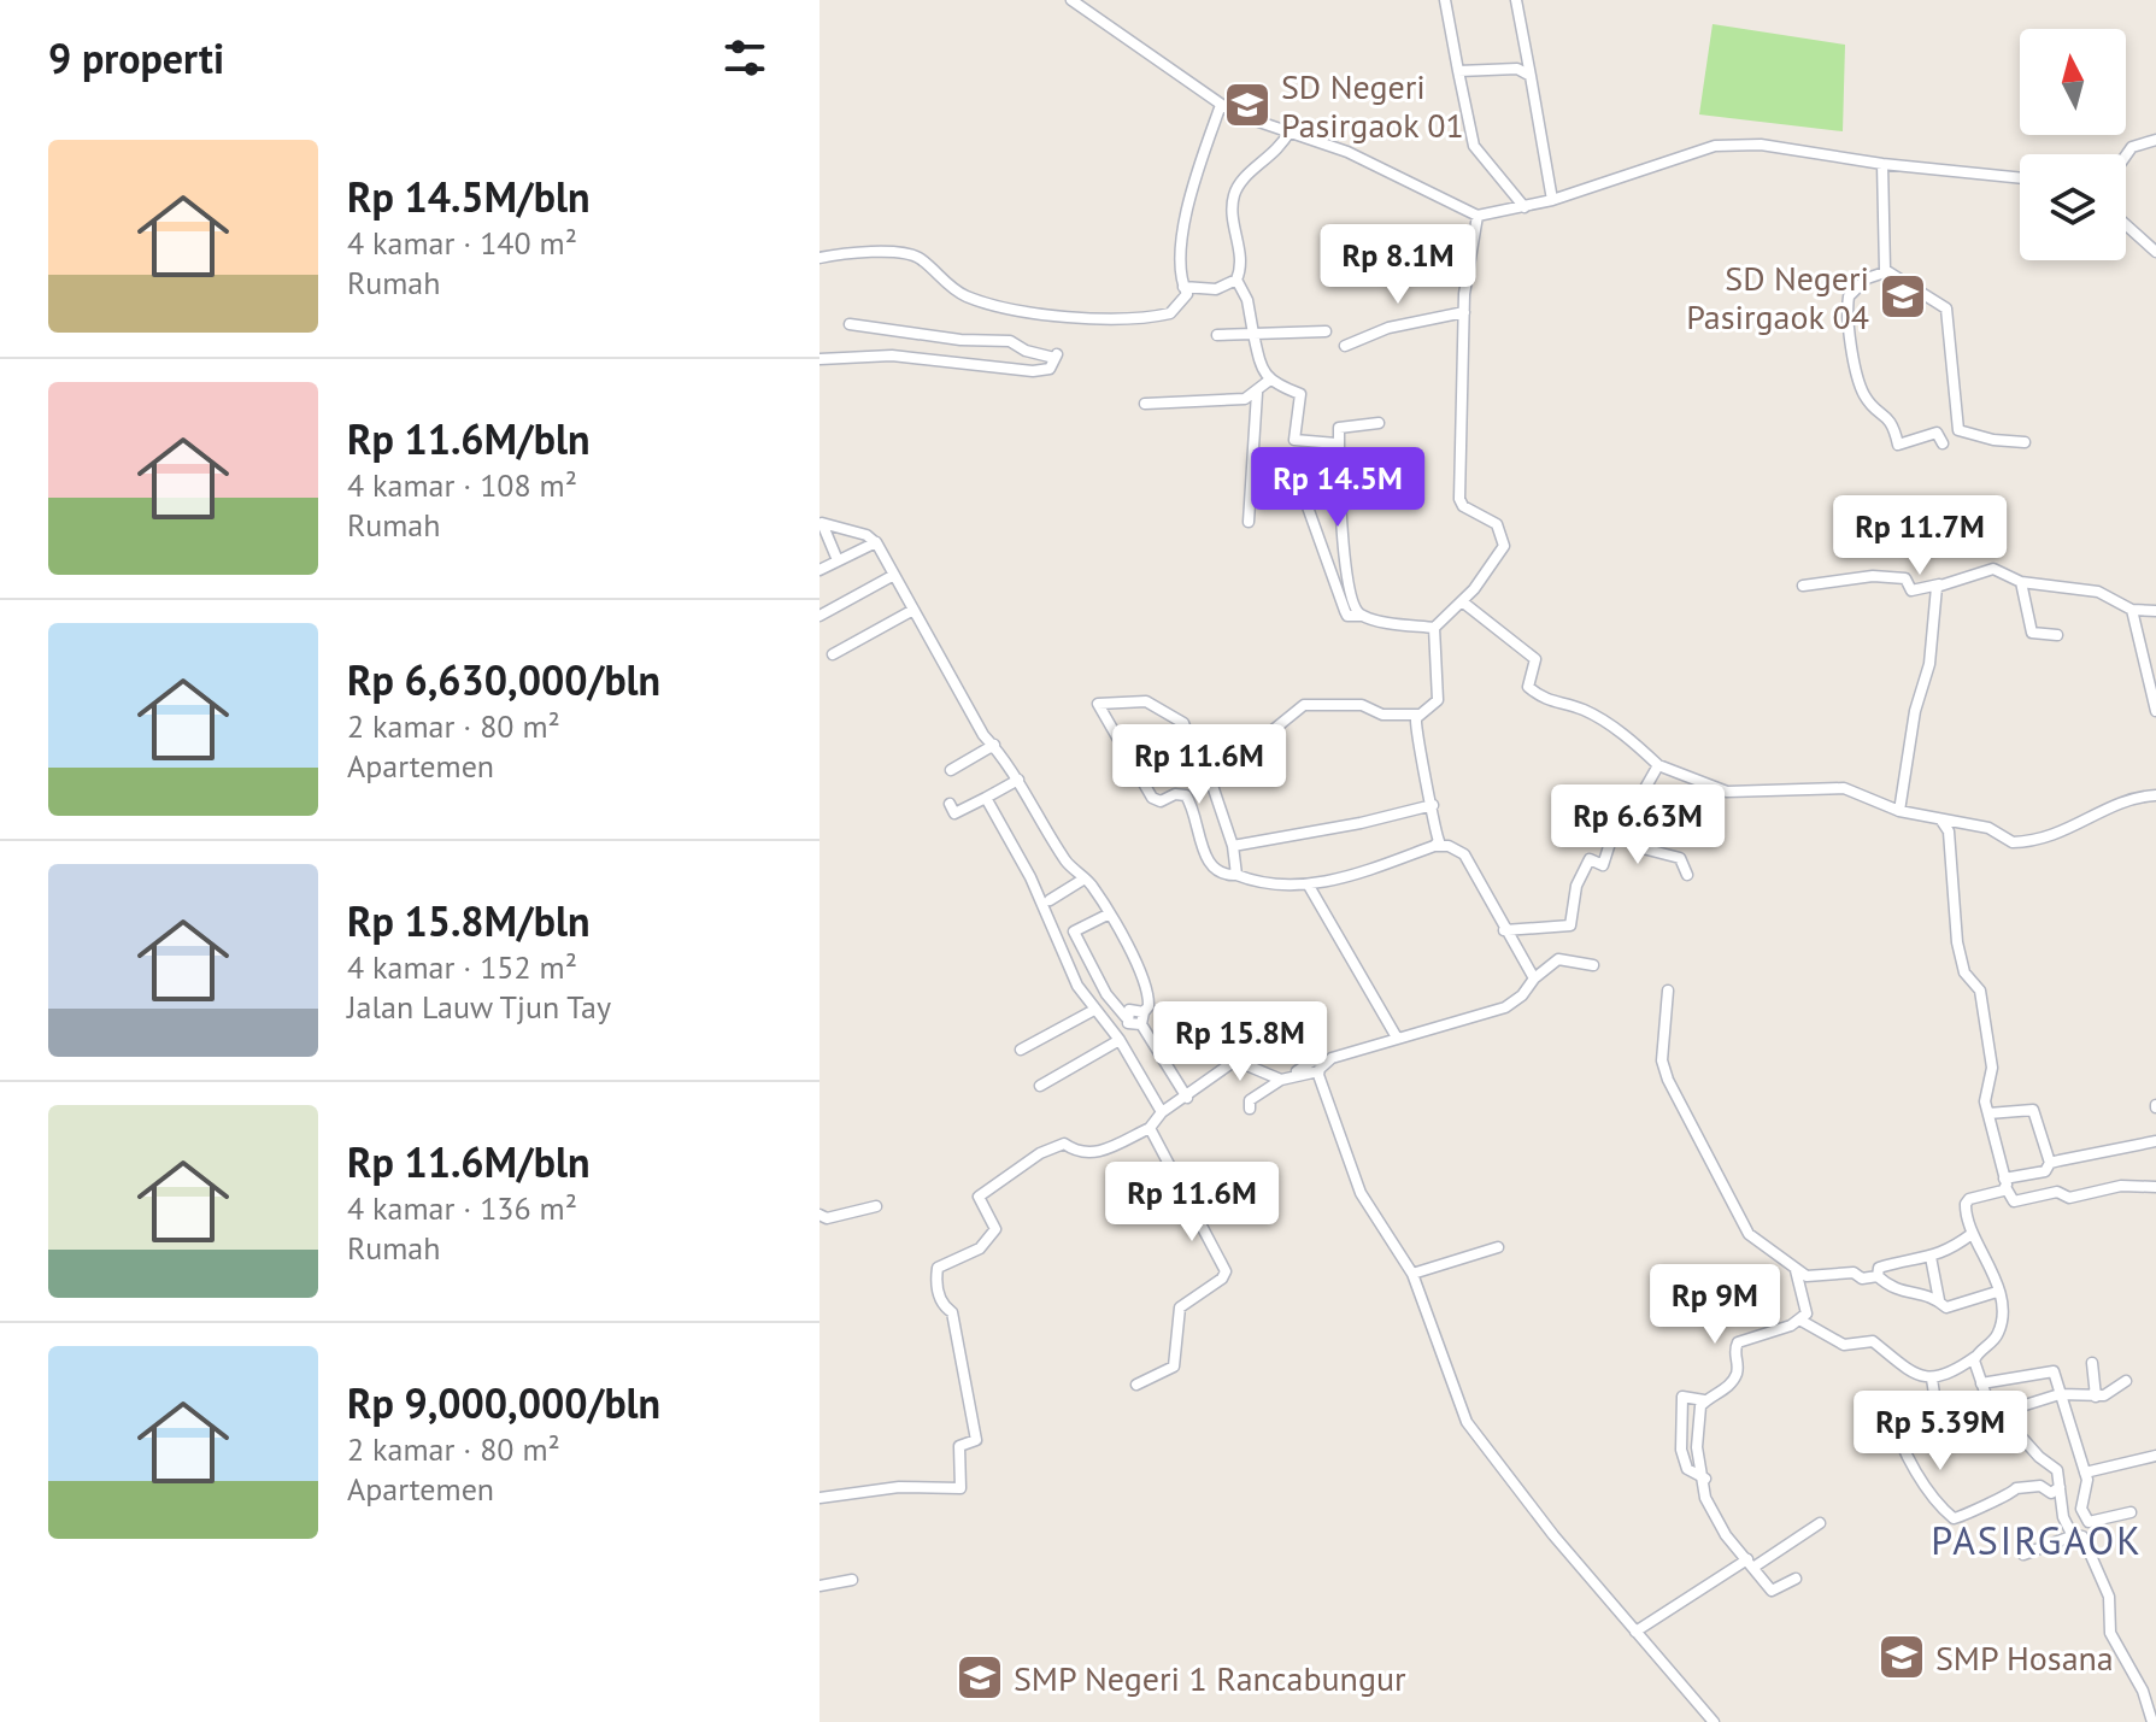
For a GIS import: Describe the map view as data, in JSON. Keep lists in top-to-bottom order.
{
  "districts": ["PASIRGAOK"],
  "places": {
    "school or university": [
      "SD Negeri Pasirgaok 01",
      "SD Negeri Pasirgaok 04",
      "SMP Hosana",
      "SMP Negeri 1 Rancabungur"
    ]
  },
  "north": "top",
  "page": {
    "heading": "9 properti",
    "list": [
      {
        "name": "Rp 14.5M/bln",
        "note": "4 kamar · 140 m² · Rumah"
      },
      {
        "name": "Rp 11.6M/bln",
        "note": "4 kamar · 108 m² · Rumah"
      },
      {
        "name": "Rp 6,630,000/bln",
        "note": "2 kamar · 80 m² · Apartemen"
      },
      {
        "name": "Rp 15.8M/bln",
        "note": "4 kamar · 152 m² · Jalan Lauw Tjun Tay"
      },
      {
        "name": "Rp 11.6M/bln",
        "note": "4 kamar · 136 m² · Rumah"
      },
      {
        "name": "Rp 9,000,000/bln",
        "note": "2 kamar · 80 m² · Apartemen"
      }
    ],
    "price": [
      "Rp 8.1M",
      "Rp 14.5M",
      "Rp 11.7M",
      "Rp 11.6M",
      "Rp 6.63M",
      "Rp 15.8M",
      "Rp 11.6M",
      "Rp 9M",
      "Rp 5.39M"
    ]
  }
}
